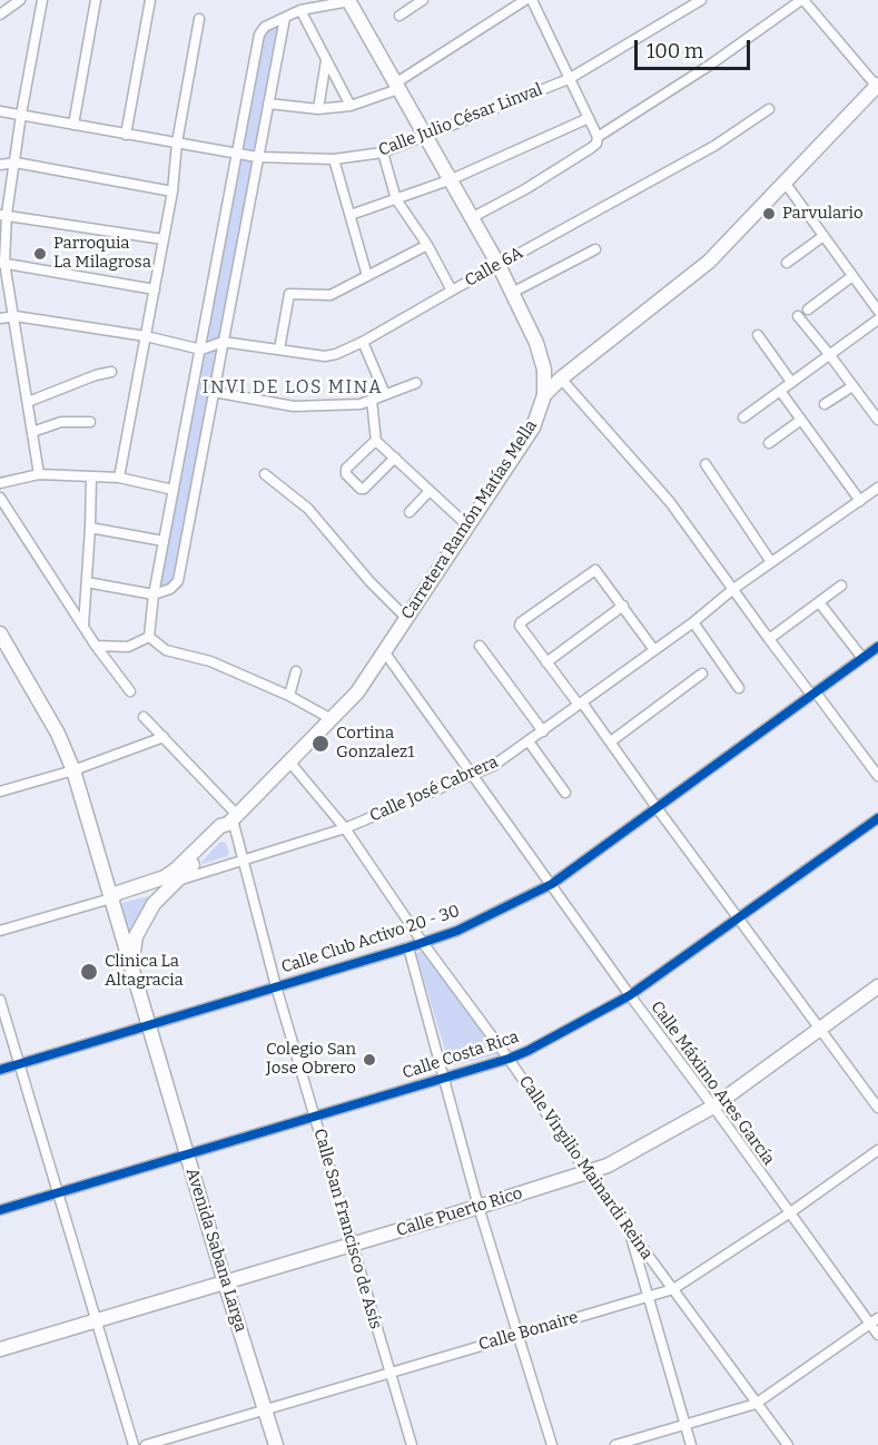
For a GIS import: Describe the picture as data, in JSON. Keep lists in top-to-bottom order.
{
  "streets": {
    "main road": [
      "Carretera Ramón Matías Mella",
      "Calle José Cabrera",
      "Calle Puerto Rico",
      "Avenida Sabana Larga"
    ],
    "street": [
      "Calle Julio César Linval",
      "Calle 6A",
      "Calle Club Activo 20 - 30",
      "Calle Costa Rica",
      "Calle Máximo Ares García",
      "Calle Virgilio Mainardi Reina",
      "Calle San Francisco de Asís",
      "Calle Bonaire"
    ]
  },
  "crossings": [
    ["Calle Julio César Linval", "Carretera Ramón Matías Mella"],
    ["Calle 6A", "Carretera Ramón Matías Mella"],
    ["Carretera Ramón Matías Mella", "Calle José Cabrera"],
    ["Carretera Ramón Matías Mella", "Calle Máximo Ares García"],
    ["Carretera Ramón Matías Mella", "Calle Virgilio Mainardi Reina"],
    ["Carretera Ramón Matías Mella", "Calle San Francisco de Asís"],
    ["Carretera Ramón Matías Mella", "Avenida Sabana Larga"],
    ["Calle José Cabrera", "Calle Máximo Ares García"],
    ["Calle José Cabrera", "Calle Virgilio Mainardi Reina"],
    ["Calle José Cabrera", "Calle San Francisco de Asís"],
    ["Calle José Cabrera", "Avenida Sabana Larga"],
    ["Calle Club Activo 20 - 30", "Calle Máximo Ares García"],
    ["Calle Club Activo 20 - 30", "Calle Virgilio Mainardi Reina"],
    ["Calle Club Activo 20 - 30", "Calle San Francisco de Asís"],
    ["Calle Club Activo 20 - 30", "Avenida Sabana Larga"],
    ["Calle Costa Rica", "Calle Máximo Ares García"],
    ["Calle Costa Rica", "Calle Virgilio Mainardi Reina"],
    ["Calle Costa Rica", "Calle San Francisco de Asís"],
    ["Calle Costa Rica", "Avenida Sabana Larga"],
    ["Calle Máximo Ares García", "Calle Puerto Rico"],
    ["Calle Máximo Ares García", "Calle Bonaire"],
    ["Calle Virgilio Mainardi Reina", "Calle Puerto Rico"],
    ["Calle Virgilio Mainardi Reina", "Calle Bonaire"],
    ["Calle Puerto Rico", "Calle San Francisco de Asís"],
    ["Calle Puerto Rico", "Avenida Sabana Larga"],
    ["Calle San Francisco de Asís", "Calle Bonaire"],
    ["Avenida Sabana Larga", "Calle Bonaire"]
  ],
  "districts": ["INVI DE LOS MINA"],
  "places": [
    "Parvulario",
    "Parroquia La Milagrosa",
    "Cortina Gonzalez1",
    "Clinica La Altagracia",
    "Colegio San Jose Obrero"
  ],
  "scale_bar": "100 m"
}
